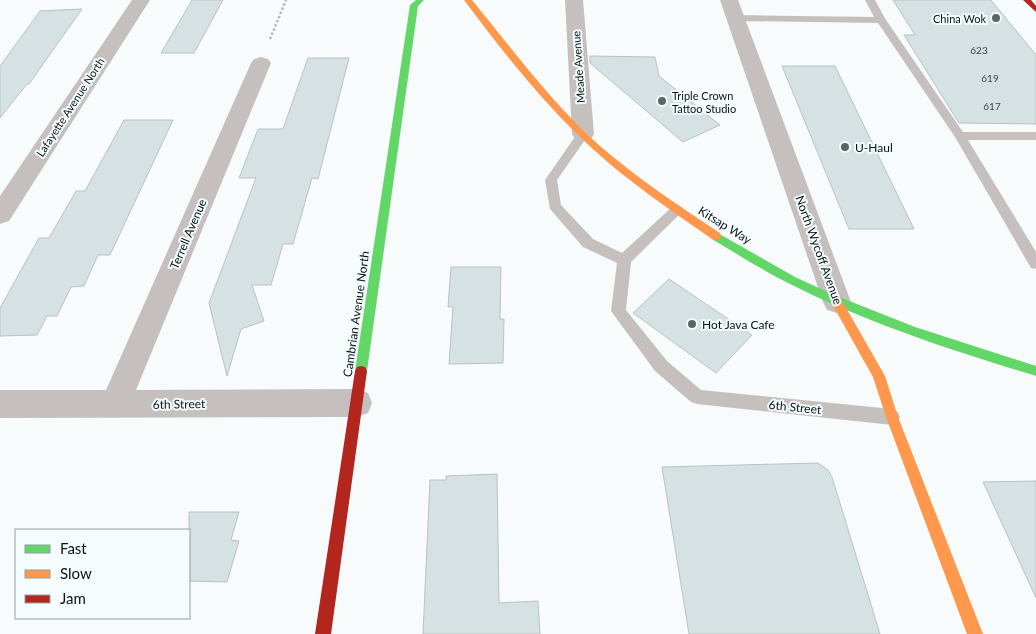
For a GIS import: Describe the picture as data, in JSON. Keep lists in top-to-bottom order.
{
  "streets": {
    "street": [
      "Meade Avenue",
      "Lafayette Avenue North",
      "Kitsap Way",
      "Terrell Avenue",
      "North Wycoff Avenue",
      "Cambrian Avenue North",
      "6th Street"
    ]
  },
  "crossings": [
    ["Meade Avenue", "Kitsap Way"],
    ["Kitsap Way", "North Wycoff Avenue"],
    ["Terrell Avenue", "6th Street"],
    ["North Wycoff Avenue", "6th Street"],
    ["Cambrian Avenue North", "6th Street"]
  ],
  "places": [
    "China Wok",
    "Triple Crown Tattoo Studio",
    "U-Haul",
    "Hot Java Cafe"
  ],
  "house_numbers": ["623", "619", "617"],
  "legend": ["Fast", "Slow", "Jam"]
}
